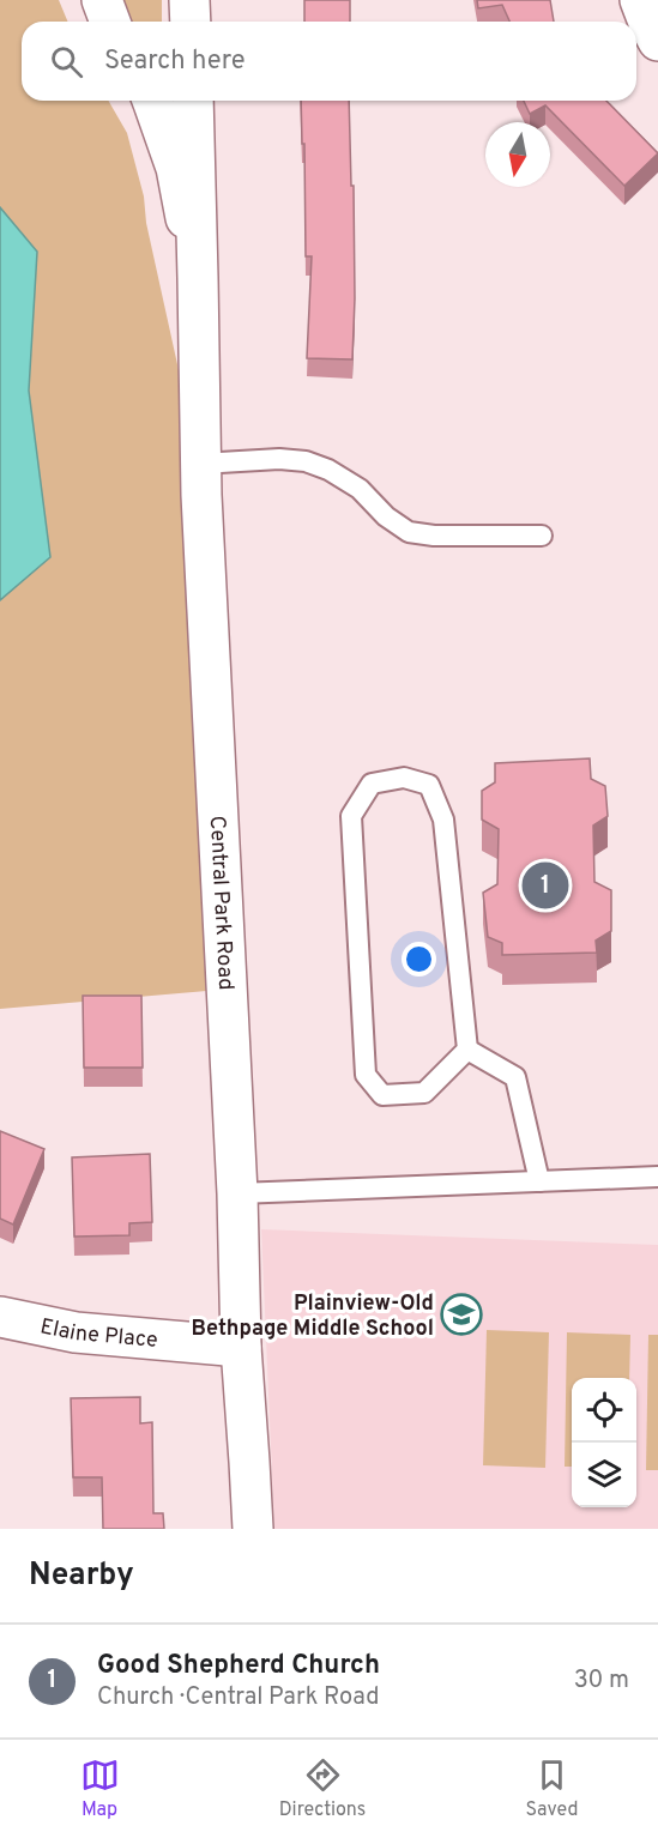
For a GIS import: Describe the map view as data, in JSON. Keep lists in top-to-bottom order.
{
  "streets": {
    "street": ["Central Park Road", "Elaine Place"]
  },
  "crossings": [
    ["Central Park Road", "Elaine Place"]
  ],
  "places": {
    "school or university": ["Plainview-Old Bethpage Middle School"]
  },
  "north": "bottom",
  "page": {
    "search": "Search here",
    "pins": "1",
    "heading": "Nearby",
    "list": [
      {
        "mark": "1",
        "name": "Good Shepherd Church",
        "note": "Church · Central Park Road",
        "value": "30 m"
      }
    ],
    "nav": ["Map", "Directions", "Saved"]
  }
}
